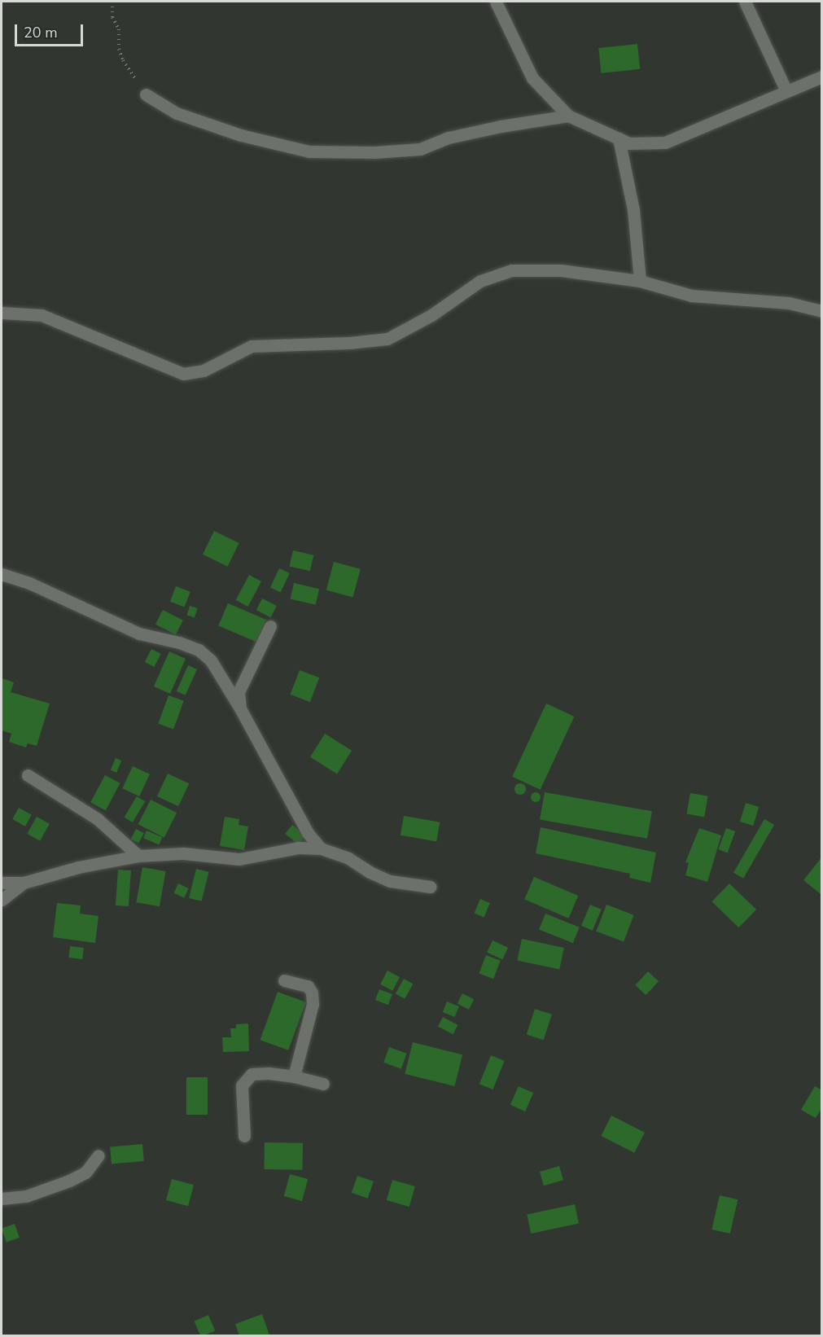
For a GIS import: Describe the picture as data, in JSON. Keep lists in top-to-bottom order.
{
  "scale_bar": "20 m"
}
